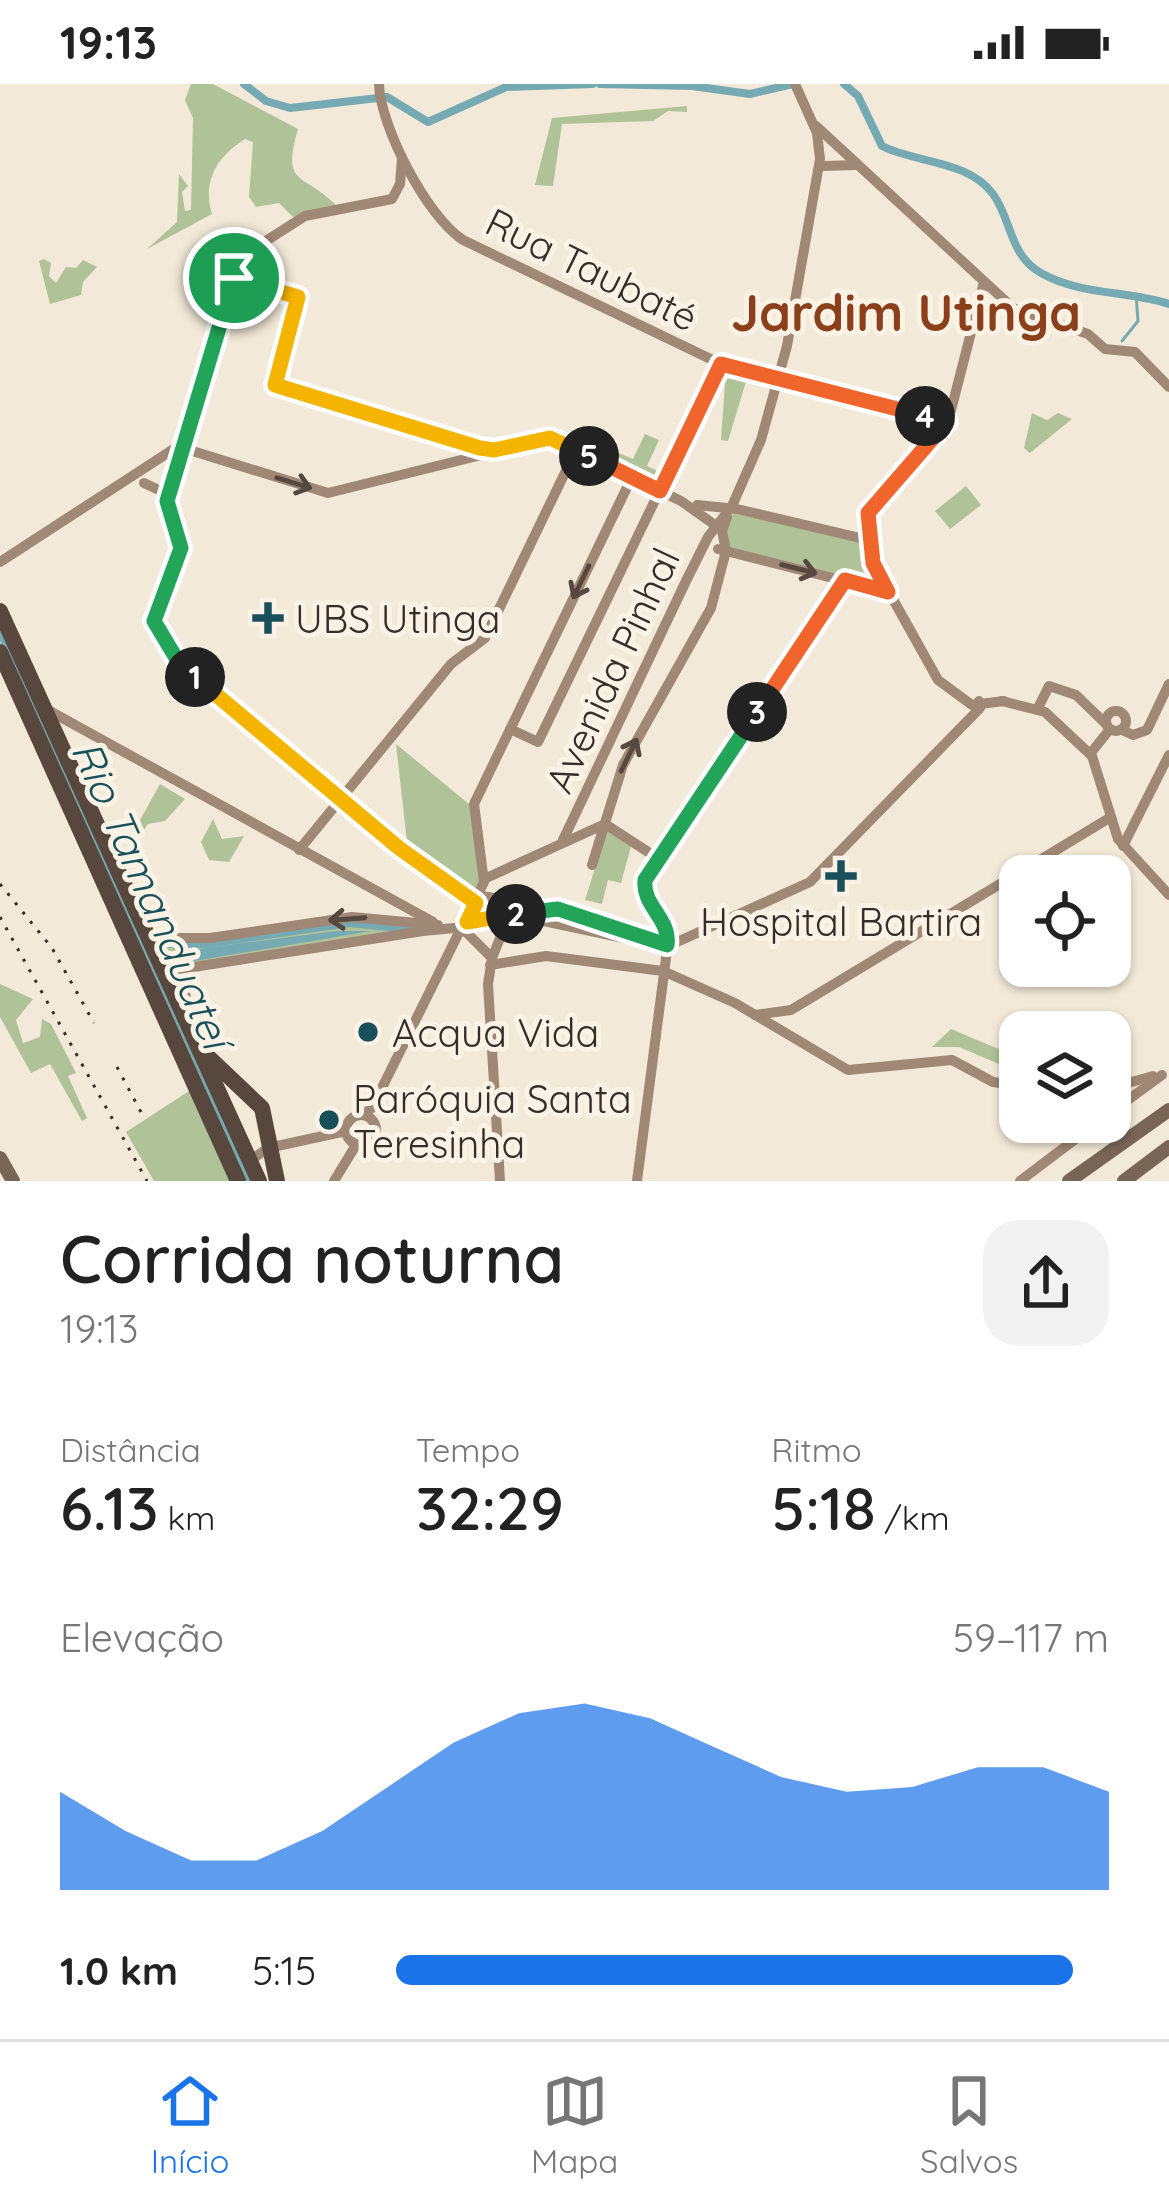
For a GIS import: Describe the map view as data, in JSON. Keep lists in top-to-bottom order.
{
  "streets": {
    "main road": ["Rua Taubaté", "Avenida Pinhal"]
  },
  "districts": ["Jardim Utinga"],
  "water": ["Rio Tamanduateí"],
  "places": {
    "health": ["UBS Utinga", "Hospital Bartira"],
    "other": ["Acqua Vida", "Paróquia Santa Teresinha"]
  },
  "page": {
    "status": "19:13",
    "pins": [
      "4",
      "5",
      "1",
      "3",
      "2"
    ],
    "heading": ["Corrida noturna", "19:13"],
    "stats": [
      ["Distância", "6.13 km"],
      ["Tempo", "32:29"],
      ["Ritmo", "5:18 /km"]
    ],
    "chart": ["Elevação", "59–117 m"],
    "list": [
      {
        "name": "1.0 km",
        "note": "5:15"
      }
    ],
    "tabs": ["Início", "Mapa", "Salvos"]
  }
}
